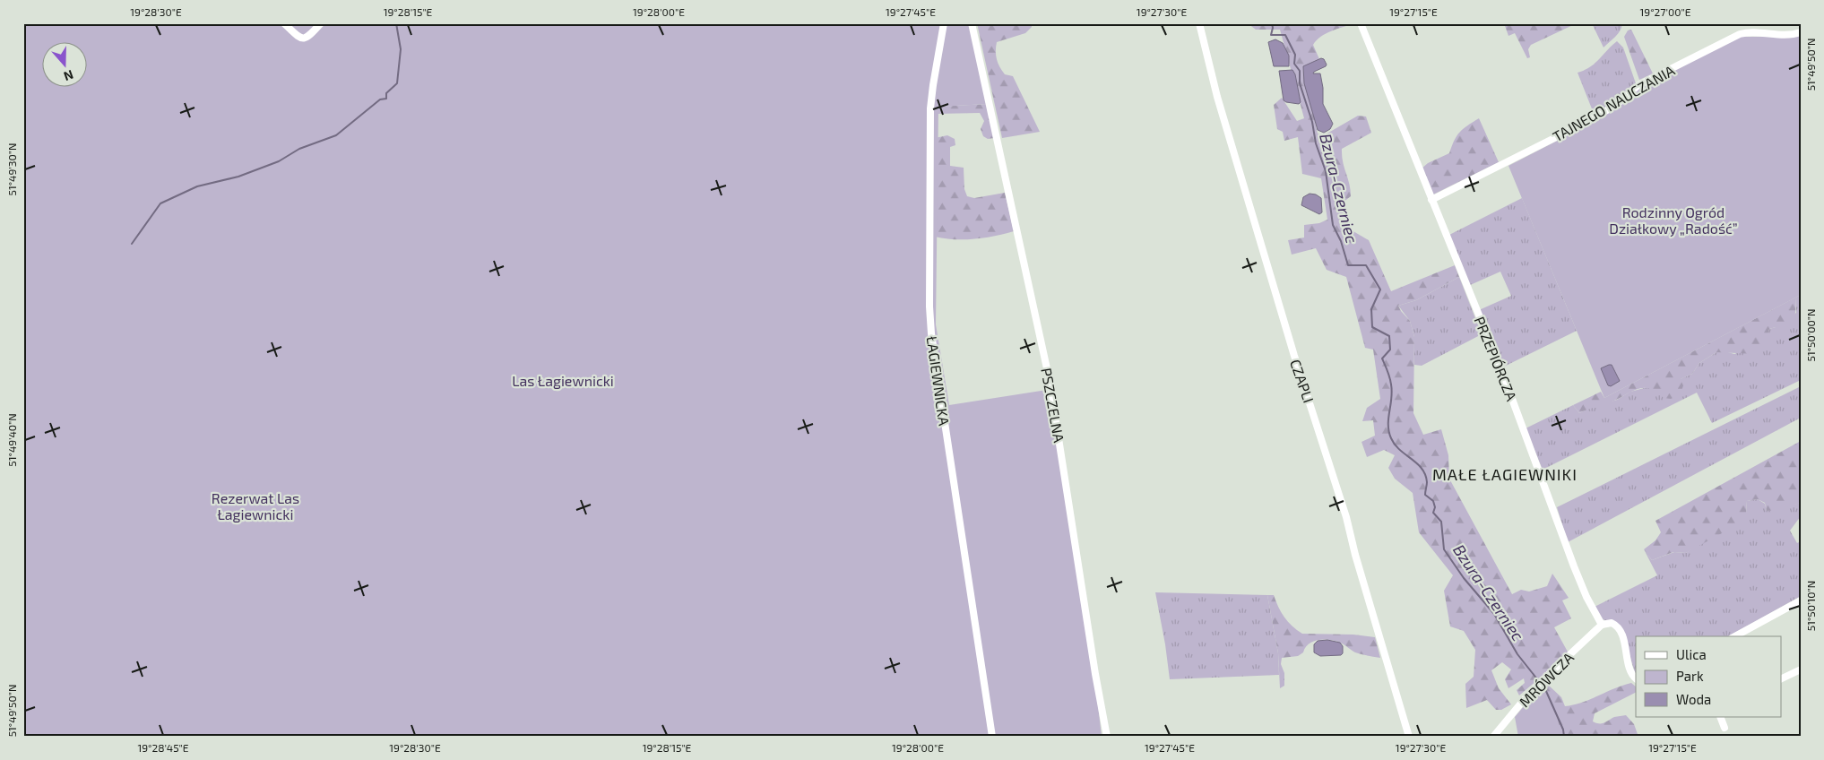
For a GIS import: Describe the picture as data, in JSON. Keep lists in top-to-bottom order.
{
  "streets": {
    "street": [
      "TAJNEGO NAUCZANIA",
      "PRZEPIÓRCZA",
      "ŁAGIEWNICKA",
      "CZAPLI",
      "PSZCZELNA",
      "MRÓWCZA"
    ]
  },
  "crossings": [
    ["TAJNEGO NAUCZANIA", "PRZEPIÓRCZA"],
    ["PRZEPIÓRCZA", "MRÓWCZA"]
  ],
  "districts": ["MAŁE ŁAGIEWNIKI"],
  "water": ["Bzura-Czerniec"],
  "parks": ["Rodzinny Ogród Działkowy „Radość”", "Las Łagiewnicki", "Rezerwat Las Łagiewnicki"],
  "legend": ["Ulica", "Park", "Woda"],
  "north": "bottom",
  "coordinates": [
    "19°28'30\"E",
    "19°28'15\"E",
    "19°28'00\"E",
    "19°27'45\"E",
    "19°27'30\"E",
    "19°27'15\"E",
    "19°27'00\"E",
    "51°49'50\"N",
    "51°49'30\"N",
    "51°50'00\"N",
    "51°49'40\"N",
    "51°50'10\"N",
    "19°28'45\"E"
  ]
}
